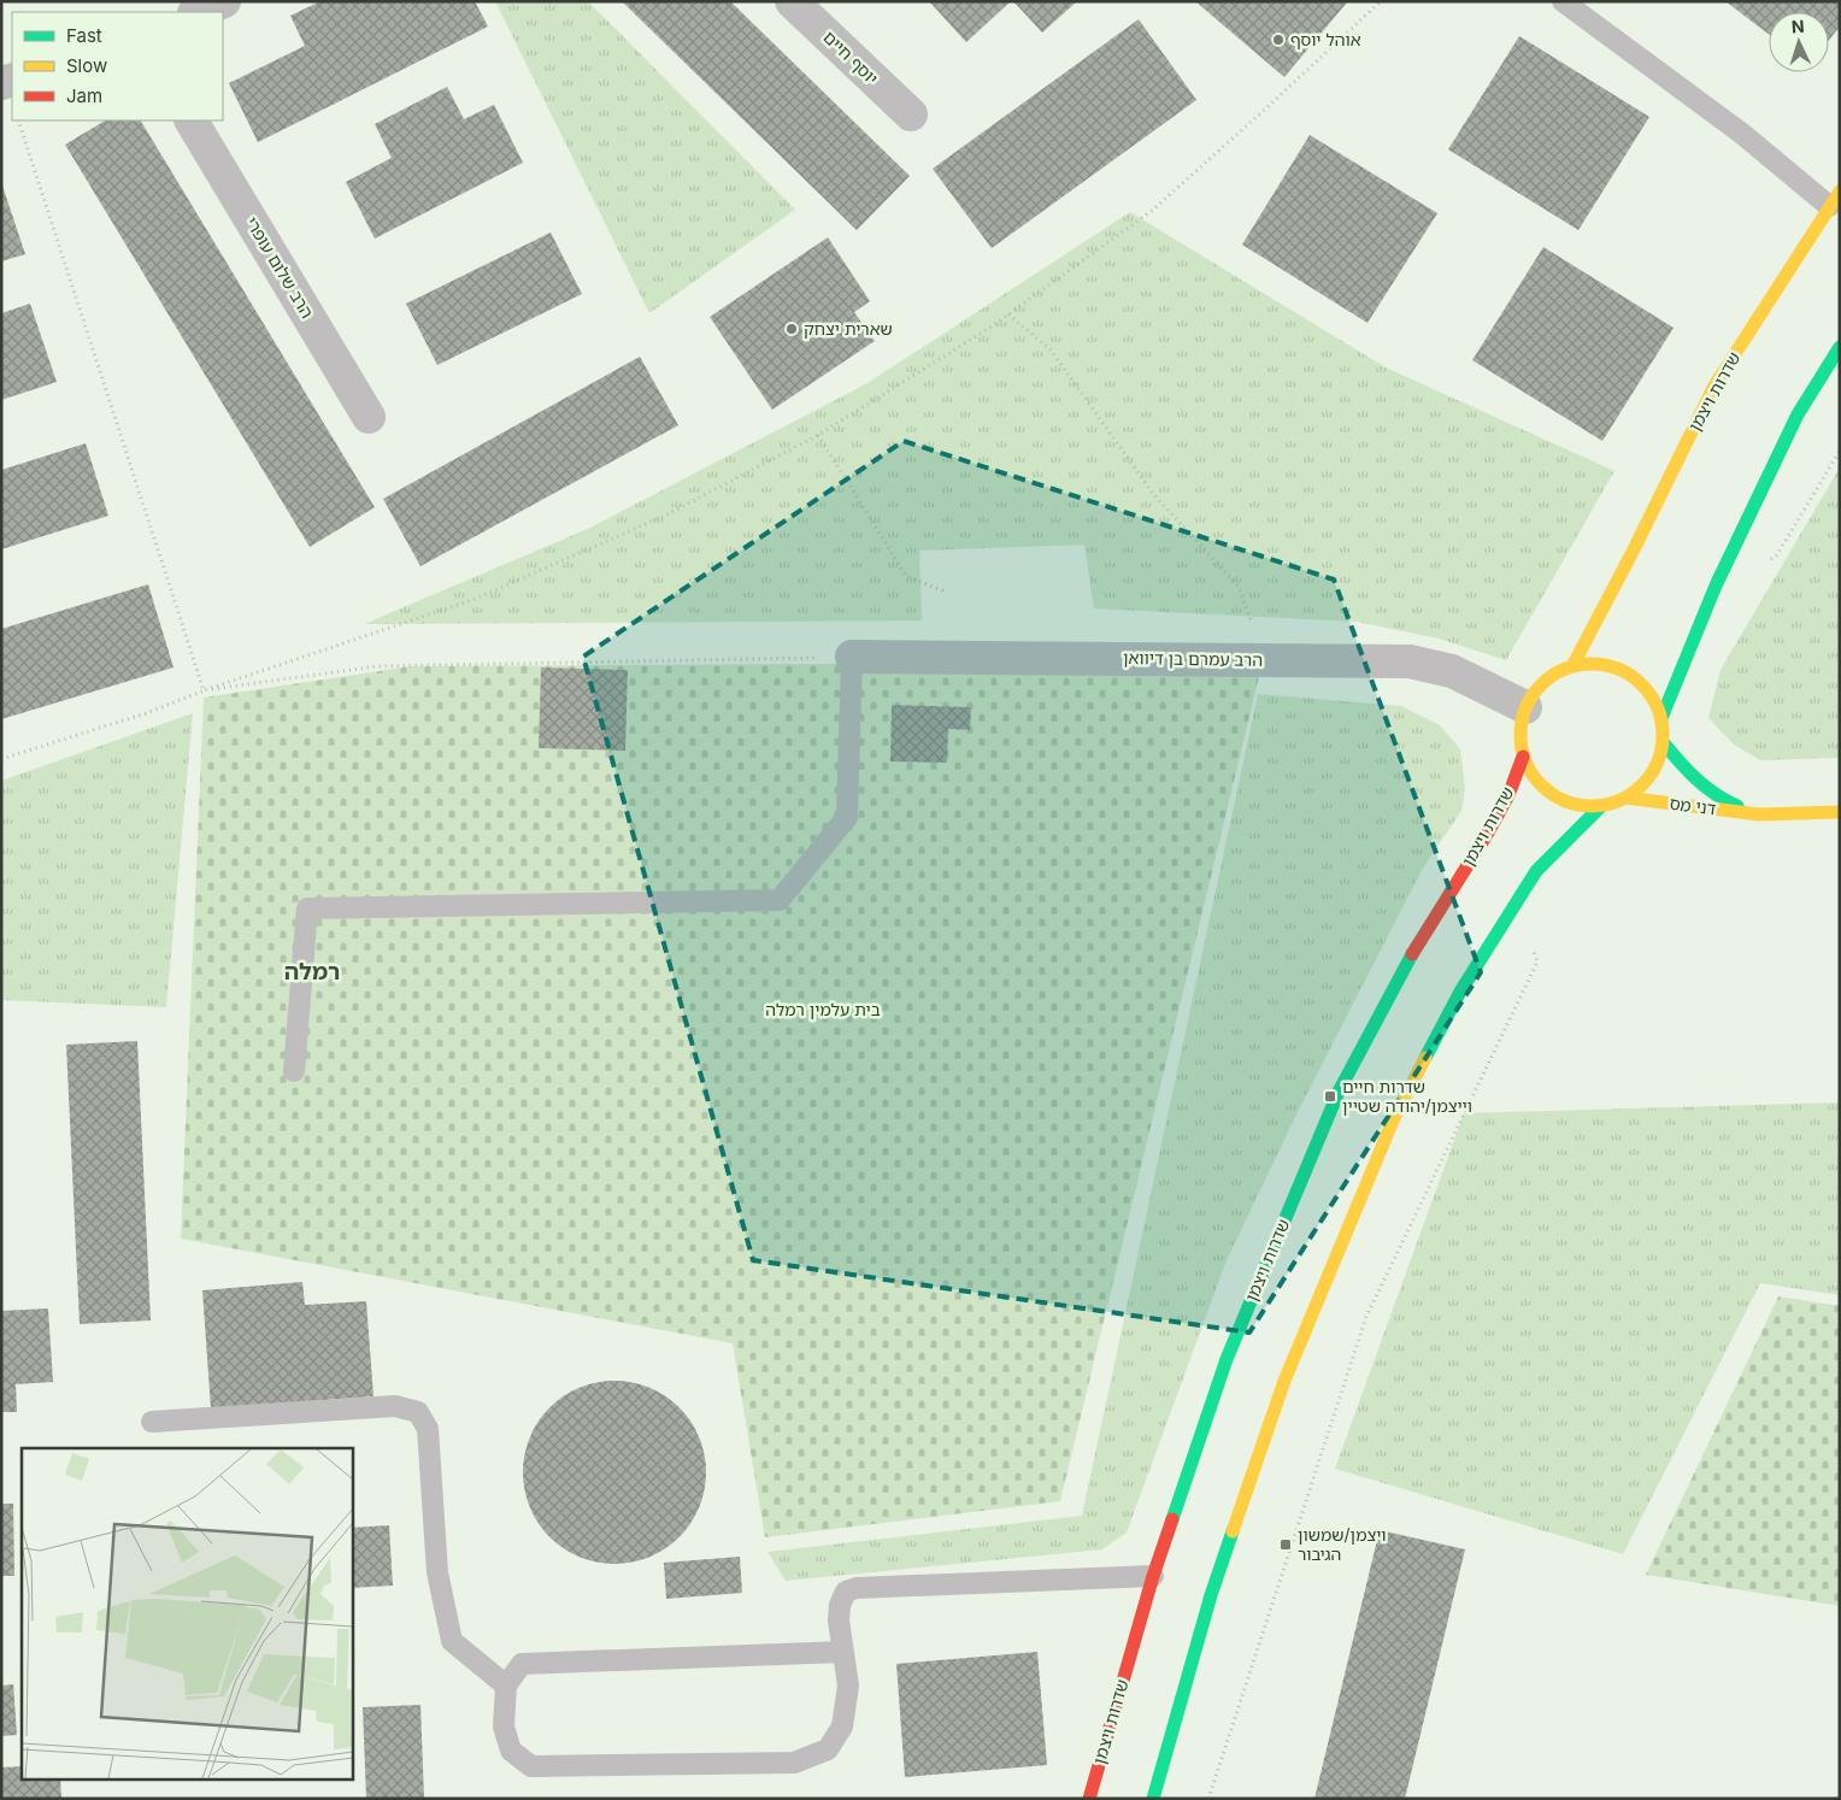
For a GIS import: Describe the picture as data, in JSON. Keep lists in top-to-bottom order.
{
  "streets": {
    "main road": ["שדרות ויצמן", "דני מס"],
    "street": ["יוסף חיים", "הרב שלום עופרי", "הרב עמרם בן דיוואן"]
  },
  "crossings": [
    ["שדרות ויצמן", "הרב עמרם בן דיוואן"],
    ["שדרות ויצמן", "דני מס"],
    ["הרב עמרם בן דיוואן", "דני מס"]
  ],
  "districts": ["רמלה"],
  "parks": ["בית עלמין רמלה"],
  "places": {
    "other": ["אוהל יוסף", "שארית יצחק"],
    "transit": ["שדרות חיים וייצמן/יהודה שטיין", "ויצמן/שמשון הגיבור"]
  },
  "legend": ["Fast", "Slow", "Jam"],
  "north": "top"
}
